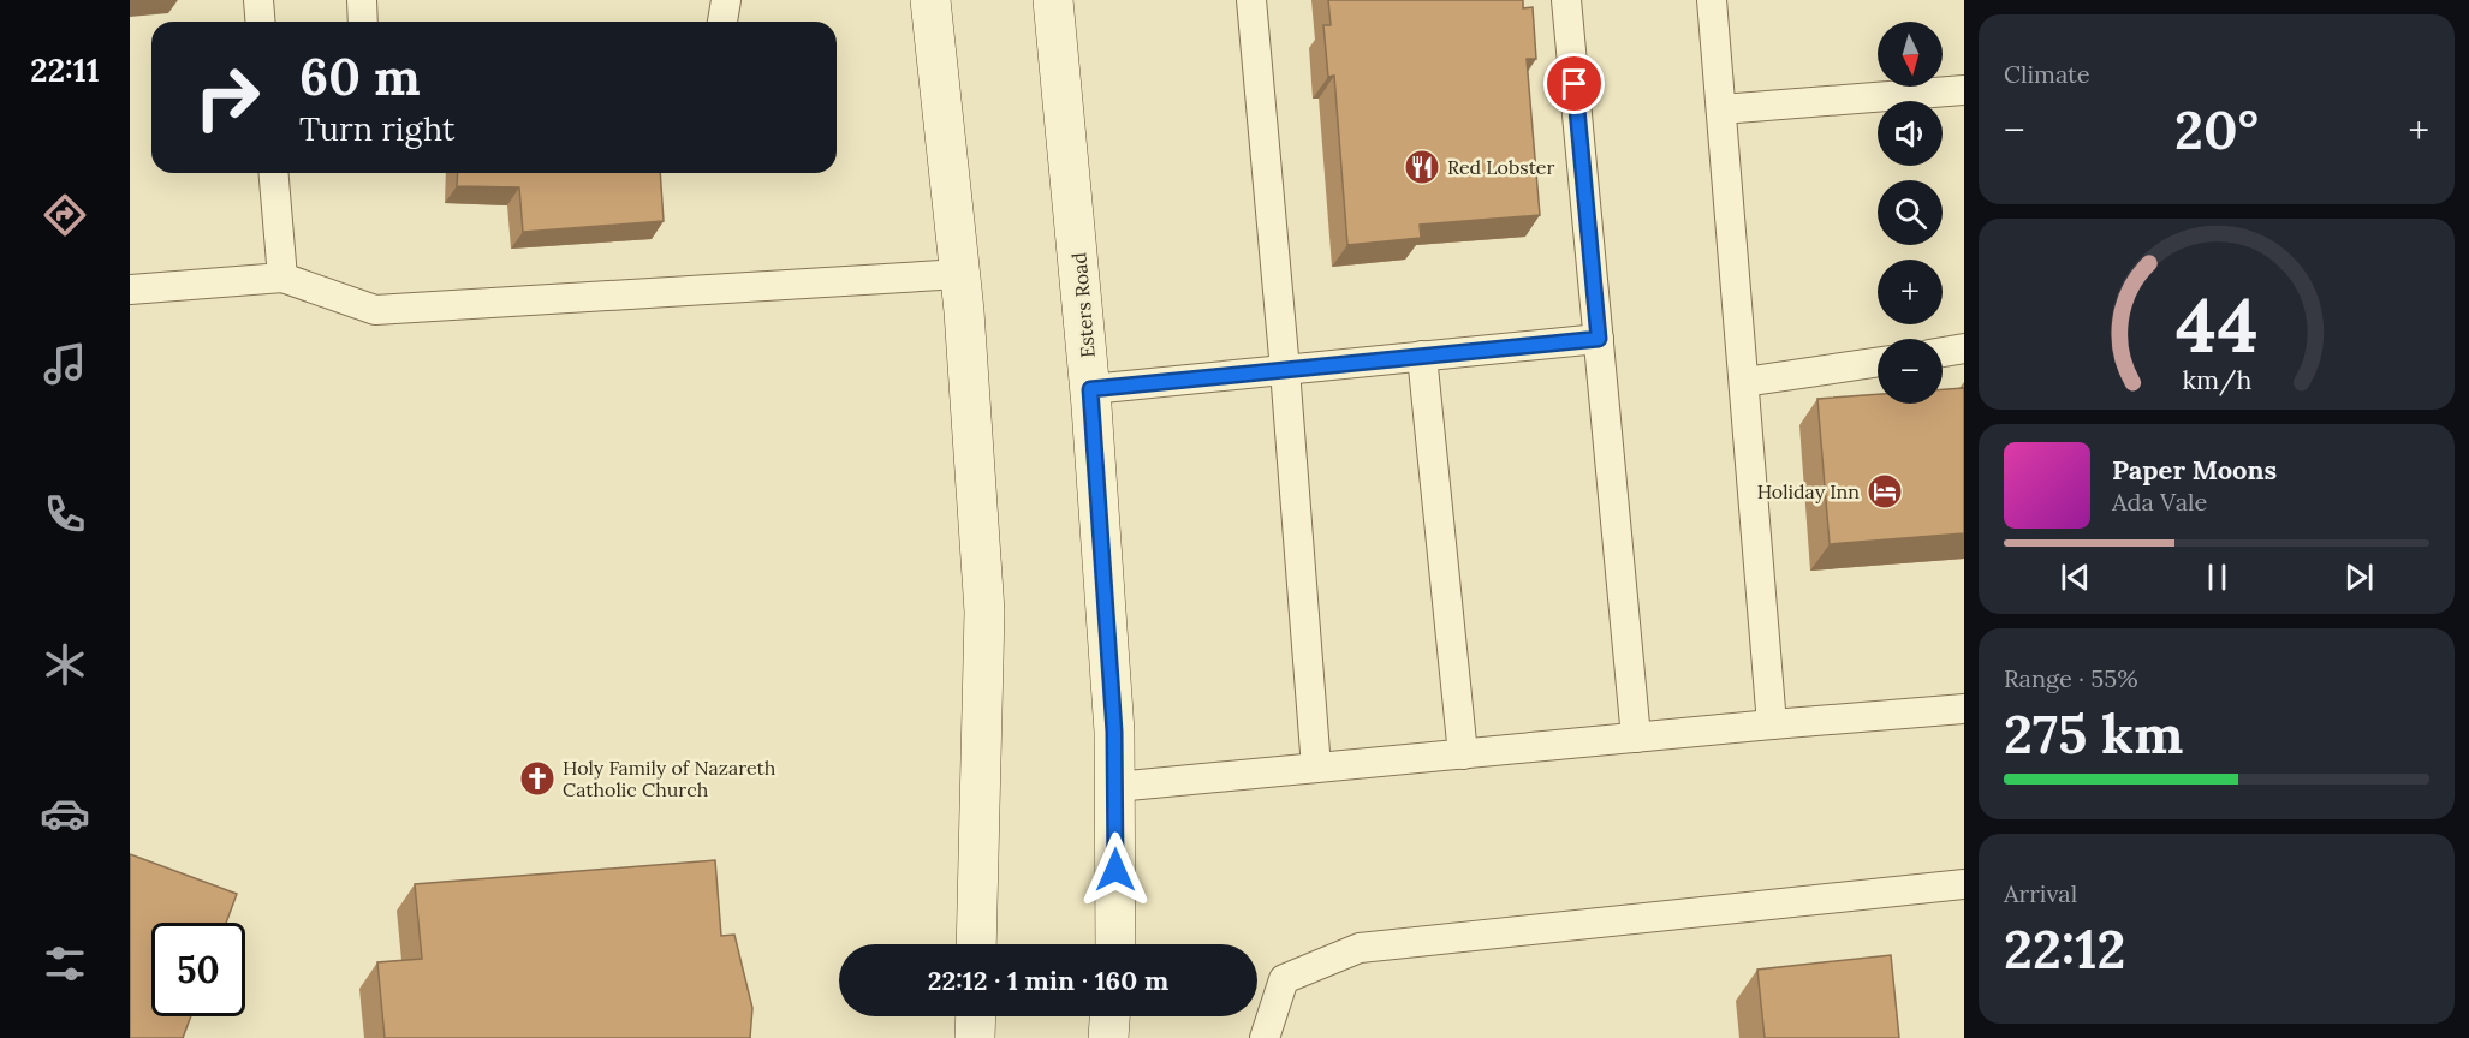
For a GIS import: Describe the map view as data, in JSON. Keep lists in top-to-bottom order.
{
  "streets": {
    "main road": ["Esters Road"]
  },
  "places": {
    "restaurant": ["Red Lobster"],
    "hotel": ["Holiday Inn"],
    "church": ["Holy Family of Nazareth Catholic Church"]
  },
  "north": "bottom",
  "page": {
    "tabs": "22:11",
    "tile": [
      "Climate",
      ["Range · 55%", "275 km"],
      ["Arrival", "22:12"]
    ],
    "map_buttons": ["+", "−"],
    "turn": ["60 m", "Turn right"],
    "heat": ["−", "20°", "+"],
    "song": ["Paper Moons", "Ada Vale"],
    "limit": "50",
    "trip": "22:12 · 1 min · 160 m",
    "gauge": ["44", "km/h"]
  }
}
